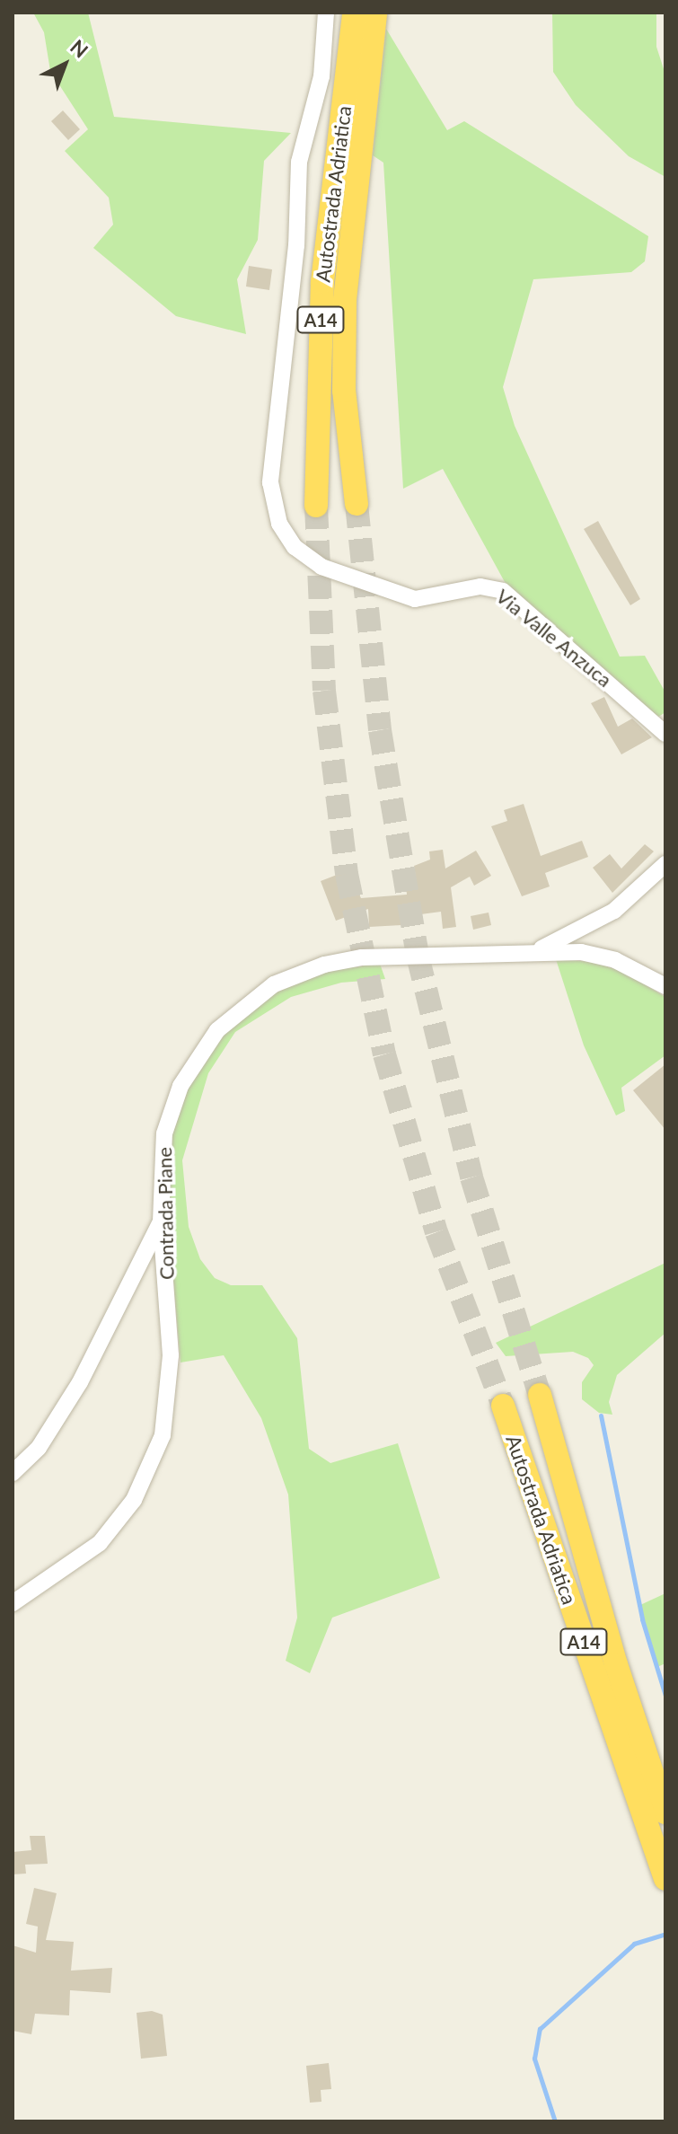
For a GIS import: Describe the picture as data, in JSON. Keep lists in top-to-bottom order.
{
  "streets": {
    "highway": ["Autostrada Adriatica", "A14"],
    "street": ["Via Valle Anzuca", "Contrada Piane"]
  },
  "north": "top right"
}
